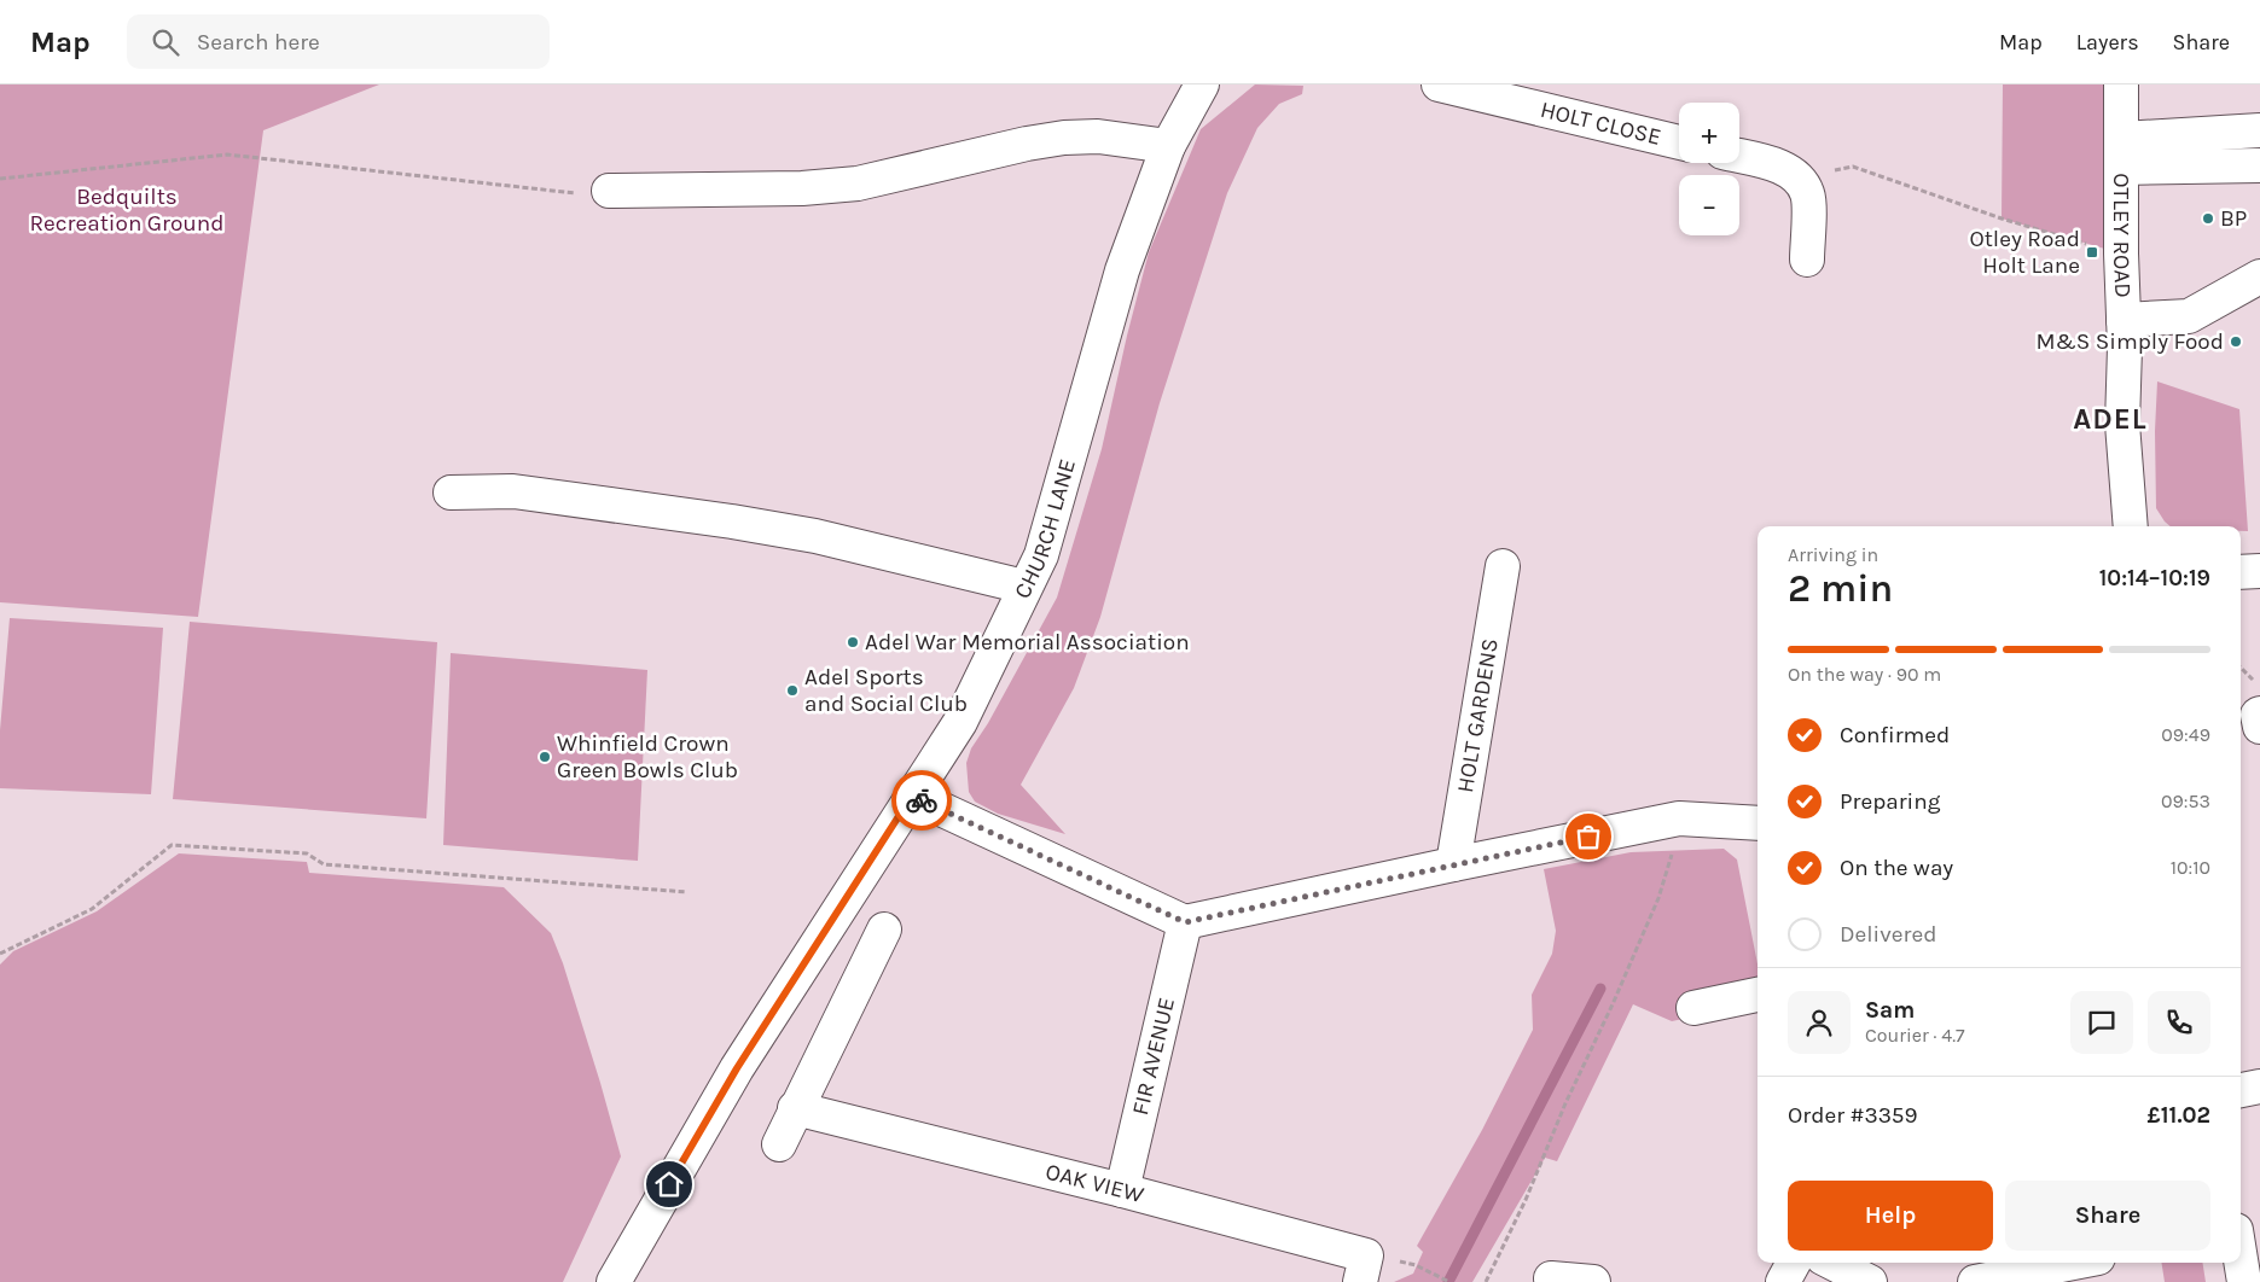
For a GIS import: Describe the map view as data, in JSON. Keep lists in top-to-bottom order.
{
  "streets": {
    "main road": [
      "HOLT CLOSE",
      "OTLEY ROAD",
      "CHURCH LANE",
      "HOLT GARDENS",
      "FIR AVENUE",
      "OAK VIEW"
    ]
  },
  "crossings": [
    ["FIR AVENUE", "OAK VIEW"]
  ],
  "districts": ["ADEL"],
  "parks": ["Bedquilts Recreation Ground"],
  "places": {
    "other": [
      "BP",
      "M&S Simply Food",
      "Adel War Memorial Association",
      "Adel Sports and Social Club",
      "Whinfield Crown Green Bowls Club"
    ],
    "transit": ["Otley Road Holt Lane"]
  },
  "page": {
    "header": "Map",
    "search": "Search here",
    "nav": ["Map", "Layers", "Share"],
    "map_buttons": ["+", "−"],
    "heading": ["2 min", "Arriving in", "10:14–10:19"],
    "panel": [
      "Sam",
      "Courier · 4.7",
      "Order #3359",
      "£11.02"
    ],
    "bar": "On the way · 90 m",
    "list": [
      ["Confirmed", "09:49"],
      ["Preparing", "09:53"],
      ["On the way", "10:10"],
      "Delivered"
    ],
    "buttons": ["Help", "Share"]
  }
}
